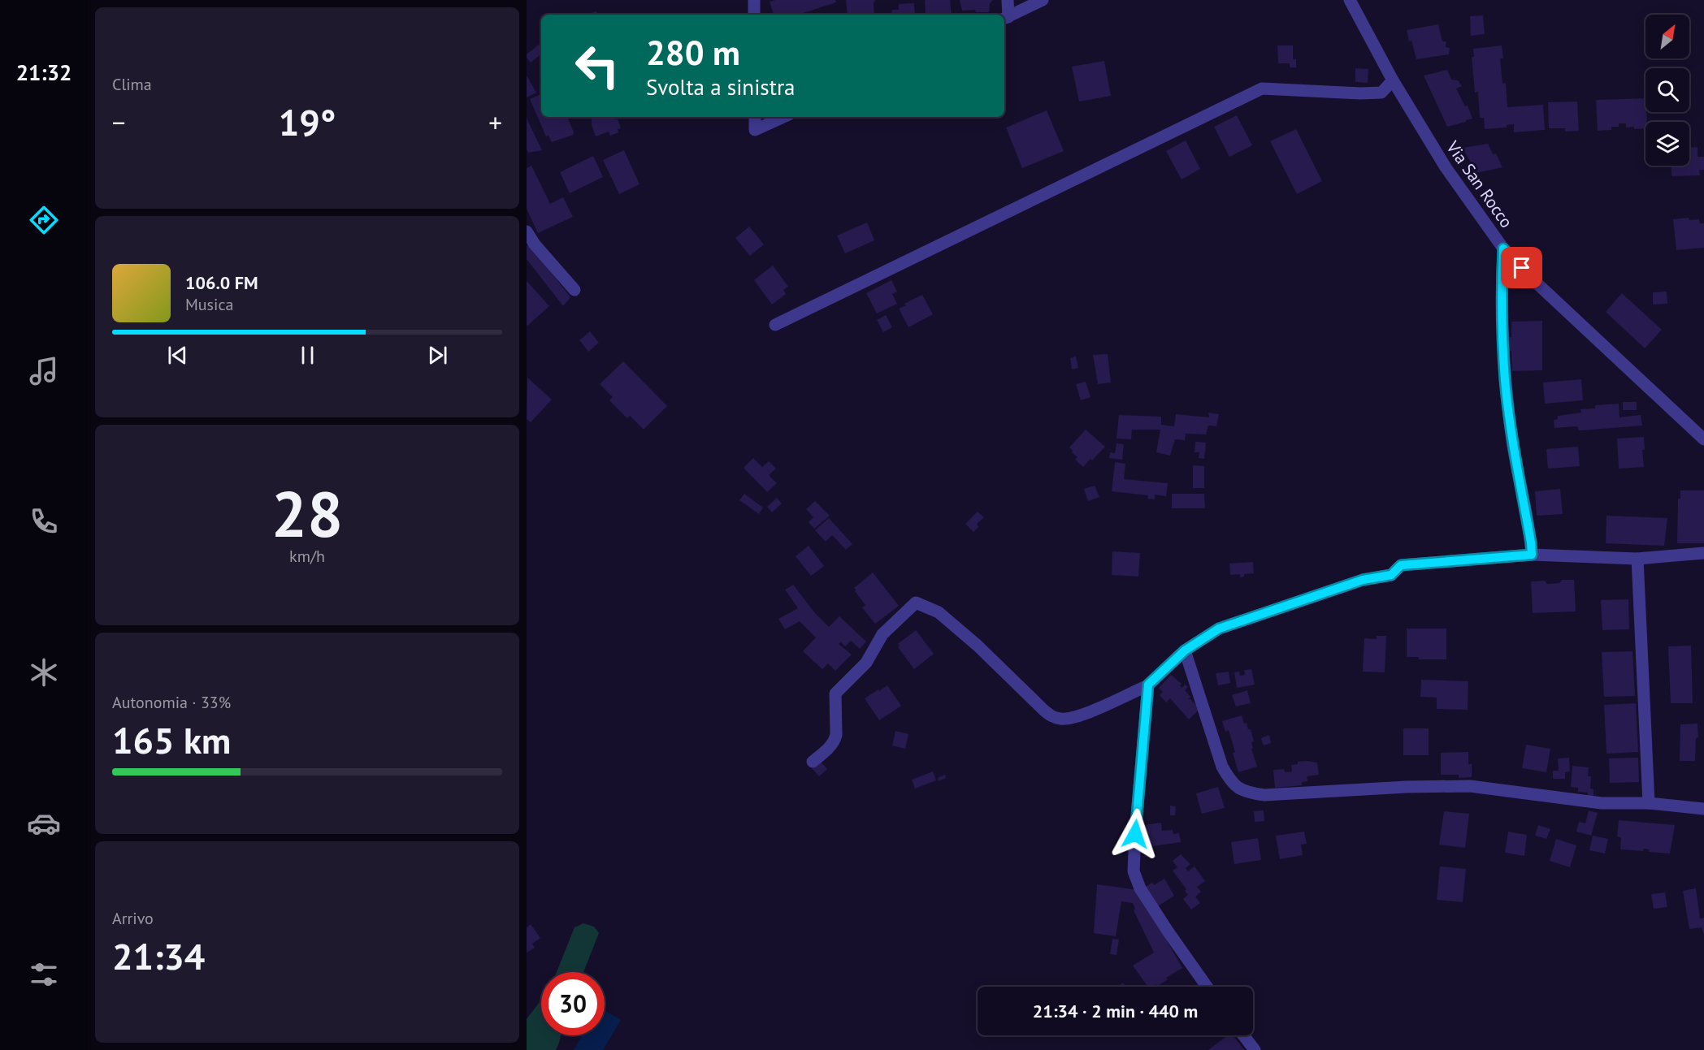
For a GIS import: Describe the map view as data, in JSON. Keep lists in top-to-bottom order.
{
  "streets": {
    "street": ["Via San Rocco"]
  },
  "north": "top right",
  "page": {
    "tabs": "21:32",
    "tile": [
      "Clima",
      ["28", "km/h"],
      ["Autonomia · 33%", "165 km"],
      ["Arrivo", "21:34"]
    ],
    "turn": ["280 m", "Svolta a sinistra"],
    "heat": ["−", "19°", "+"],
    "song": ["106.0 FM", "Musica"],
    "limit": "30",
    "trip": "21:34 · 2 min · 440 m"
  }
}
